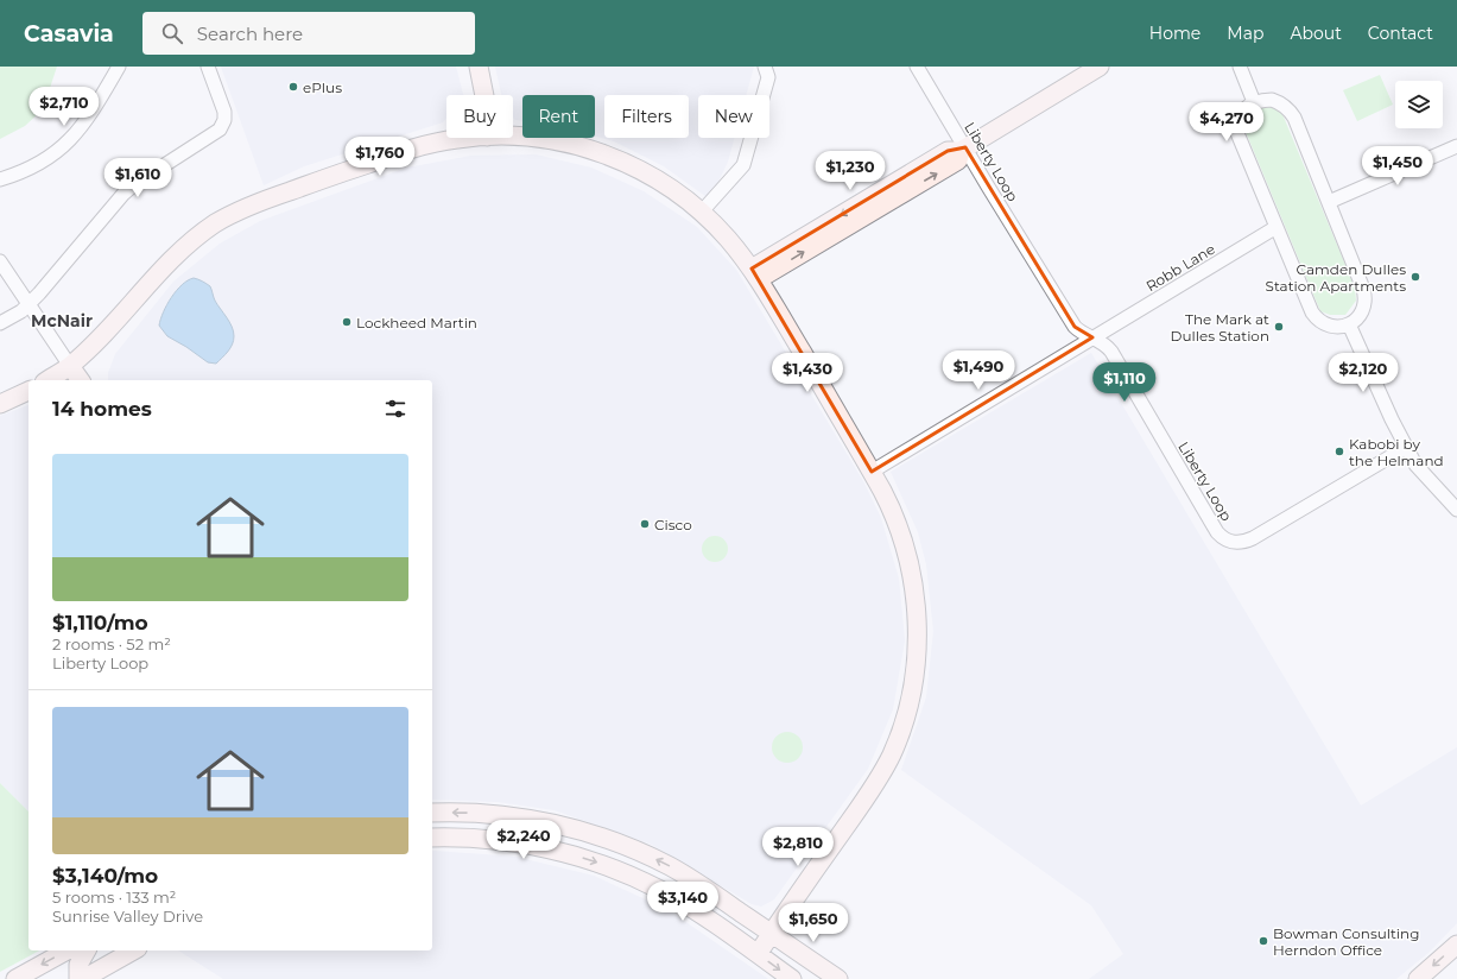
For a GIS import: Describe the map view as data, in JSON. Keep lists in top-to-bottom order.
{
  "streets": {
    "street": ["Liberty Loop", "Robb Lane"]
  },
  "crossings": [
    ["Liberty Loop", "Robb Lane"]
  ],
  "districts": ["McNair"],
  "places": [
    "ePlus",
    "Camden Dulles Station Apartments",
    "Lockheed Martin",
    "The Mark at Dulles Station",
    "Kabobi by the Helmand",
    "Cisco",
    "Bowman Consulting Herndon Office"
  ],
  "page": {
    "header": "Casavia",
    "search": "Search here",
    "nav": [
      "Home",
      "Map",
      "About",
      "Contact"
    ],
    "price": [
      "$2,710",
      "$4,270",
      "$1,760",
      "$1,450",
      "$1,230",
      "$1,610",
      "$1,490",
      "$1,430",
      "$2,120",
      "$1,110",
      "$2,240",
      "$2,810",
      "$3,140",
      "$1,650"
    ],
    "chip": [
      "Buy",
      "Rent",
      "Filters",
      "New"
    ],
    "heading": "14 homes",
    "list": [
      {
        "name": "$1,110/mo",
        "note": "2 rooms · 52 m² · Liberty Loop"
      },
      {
        "name": "$3,140/mo",
        "note": "5 rooms · 133 m² · Sunrise Valley Drive"
      }
    ]
  }
}
